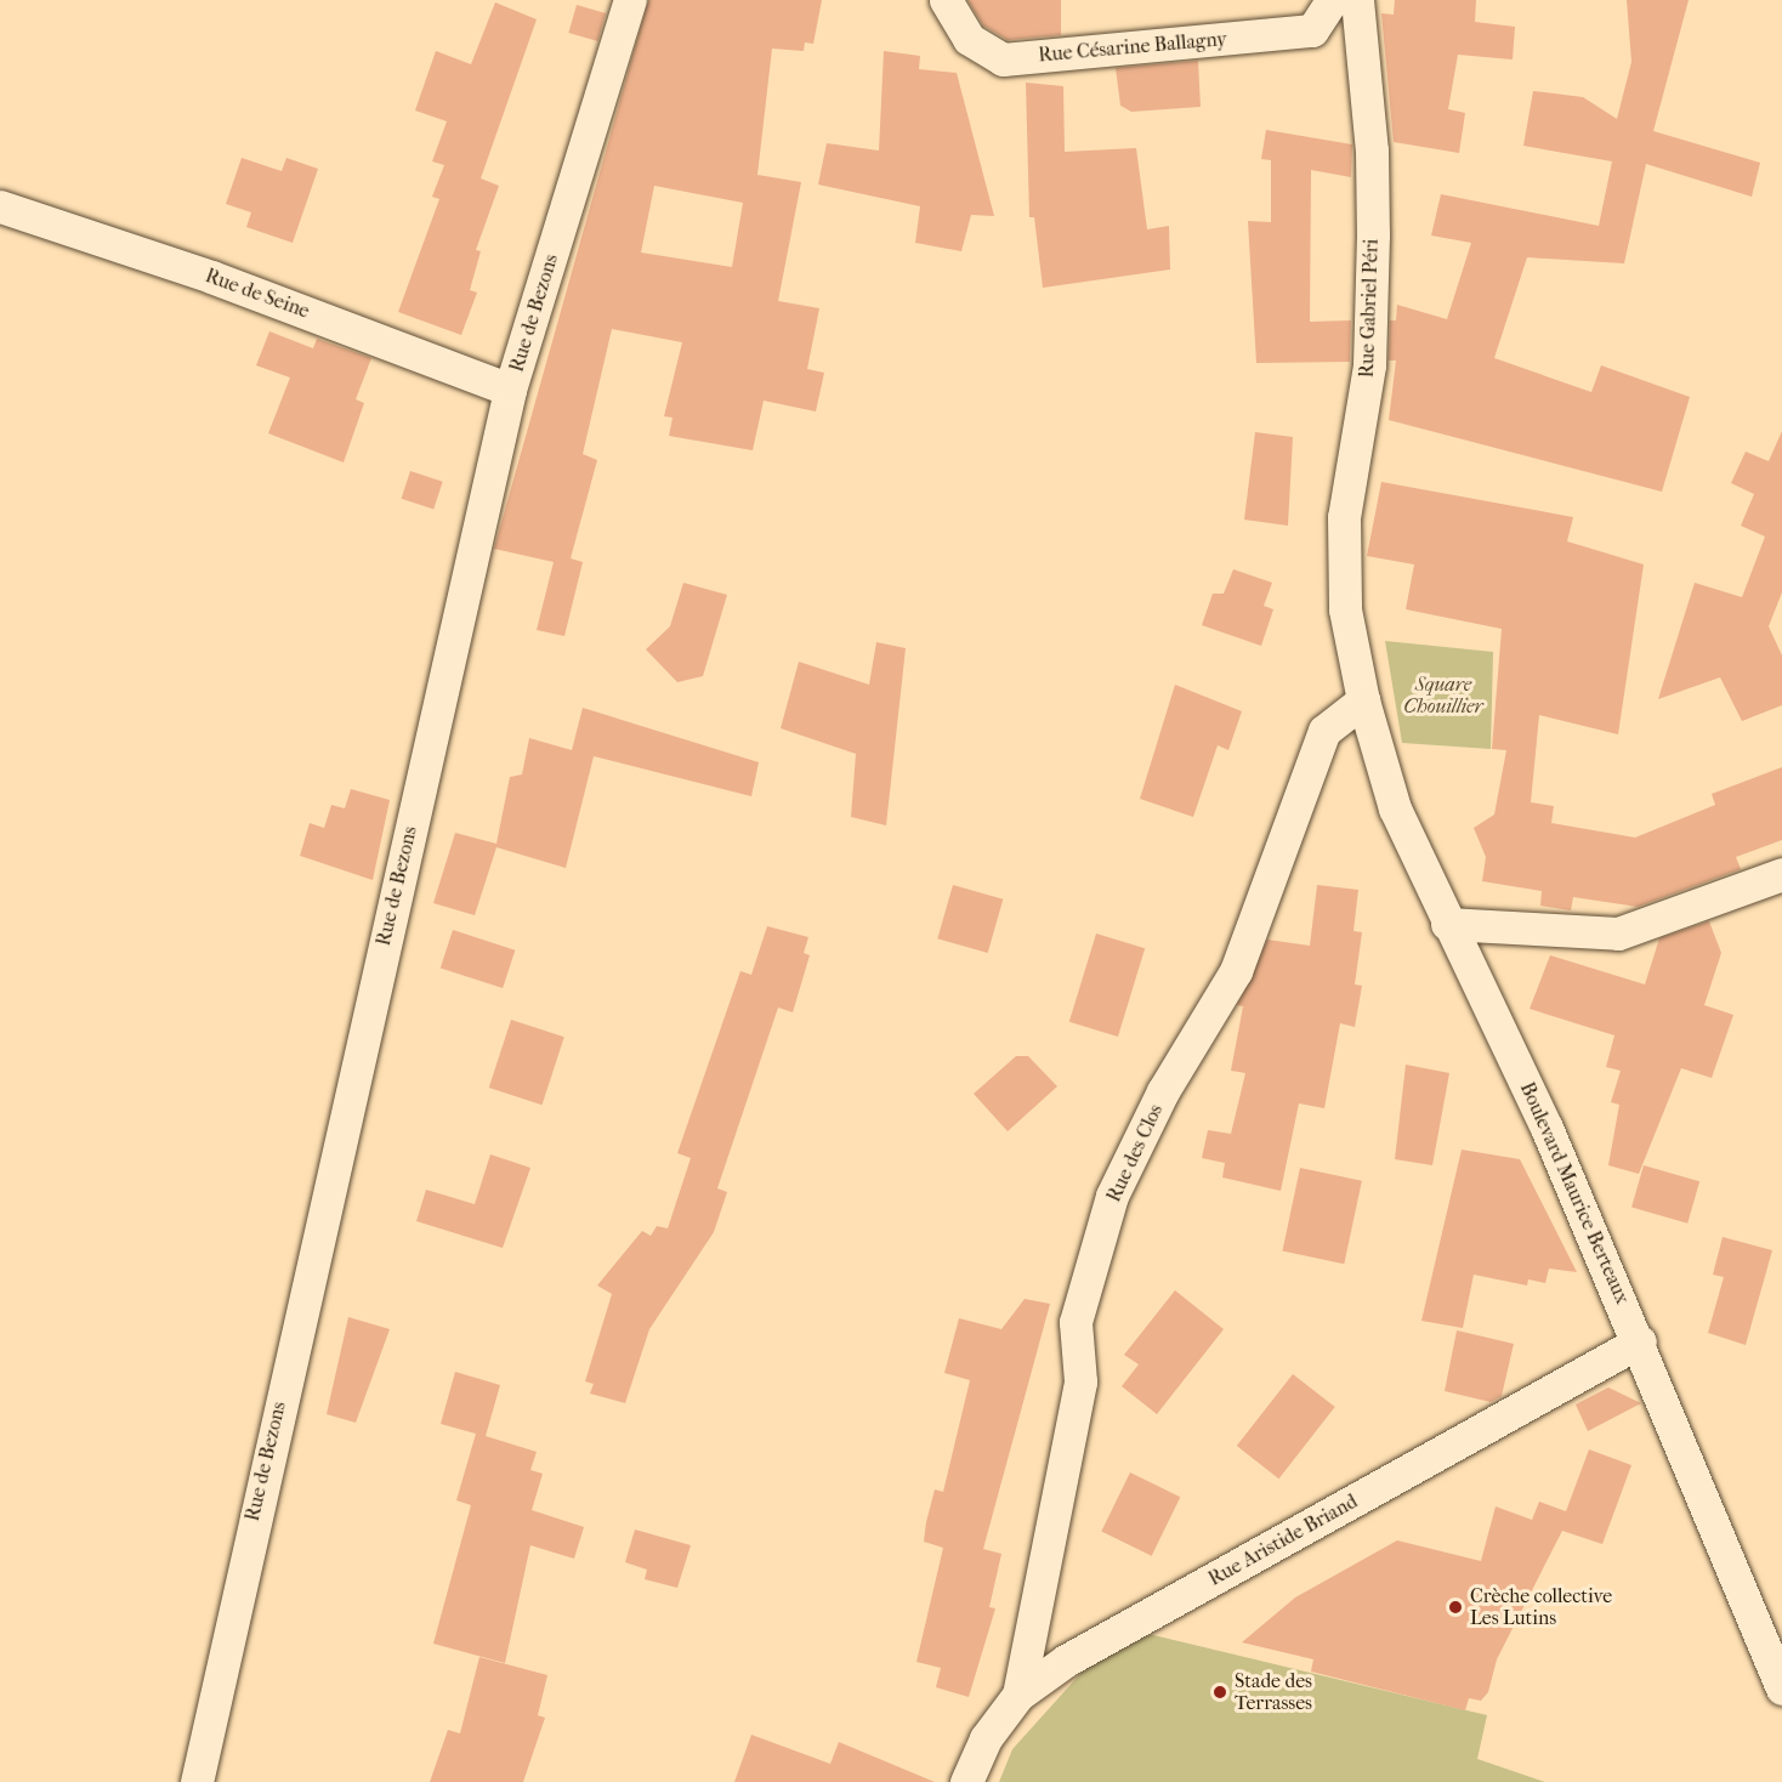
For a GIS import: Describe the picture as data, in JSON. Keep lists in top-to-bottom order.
{
  "streets": {
    "street": [
      "Rue Césarine Ballagny",
      "Rue de Seine",
      "Rue Gabriel Péri",
      "Rue de Bezons",
      "Rue des Clos",
      "Boulevard Maurice Berteaux",
      "Rue Aristide Briand"
    ]
  },
  "crossings": [
    ["Rue de Seine", "Rue de Bezons"],
    ["Rue Gabriel Péri", "Rue des Clos"],
    ["Rue Gabriel Péri", "Boulevard Maurice Berteaux"],
    ["Rue des Clos", "Boulevard Maurice Berteaux"],
    ["Rue des Clos", "Rue Aristide Briand"],
    ["Boulevard Maurice Berteaux", "Rue Aristide Briand"]
  ],
  "parks": ["Square Chouillier"],
  "places": ["Crèche collective Les Lutins", "Stade des Terrasses"]
}
